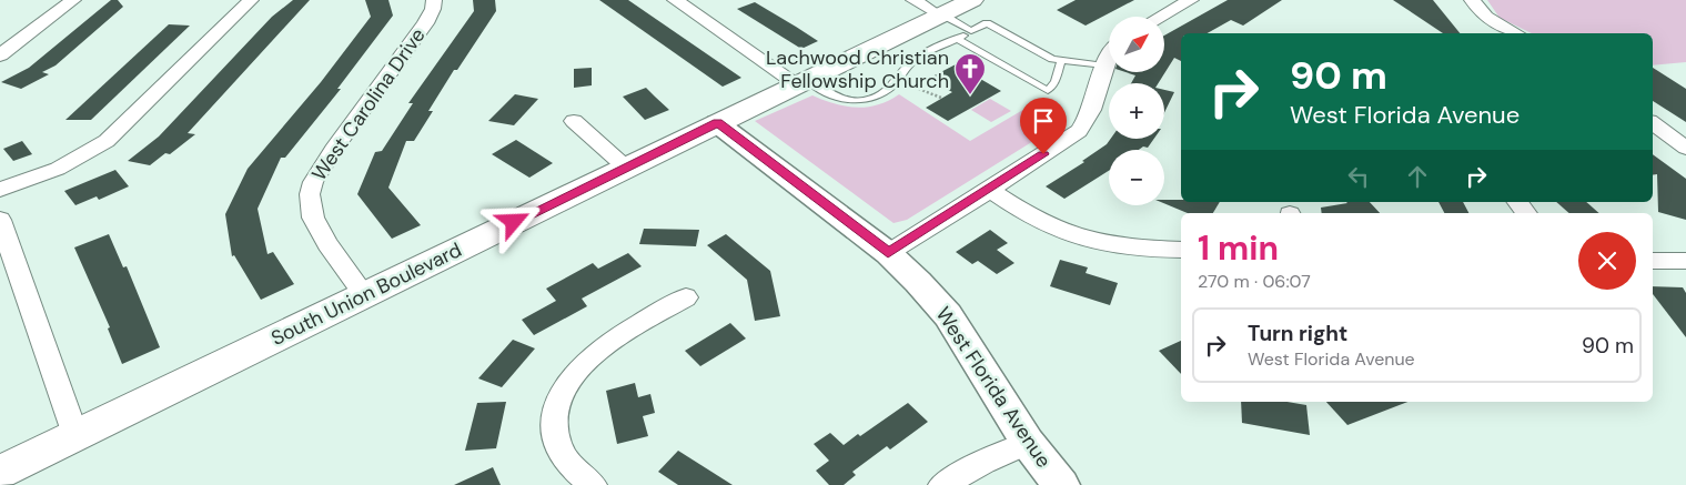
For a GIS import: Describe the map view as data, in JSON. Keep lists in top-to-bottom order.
{
  "streets": {
    "main road": ["South Union Boulevard"],
    "street": ["West Carolina Drive", "West Florida Avenue"]
  },
  "crossings": [
    ["West Carolina Drive", "South Union Boulevard"],
    ["South Union Boulevard", "West Florida Avenue"]
  ],
  "places": {
    "church": ["Lachwood Christian Fellowship Church"]
  },
  "north": "top right",
  "page": {
    "map_buttons": ["+", "−"],
    "turn": ["90 m", "West Florida Avenue"],
    "heading": ["1 min", "270 m · 06:07"],
    "list": [
      {
        "name": "Turn right",
        "note": "West Florida Avenue",
        "value": "90 m"
      }
    ]
  }
}
